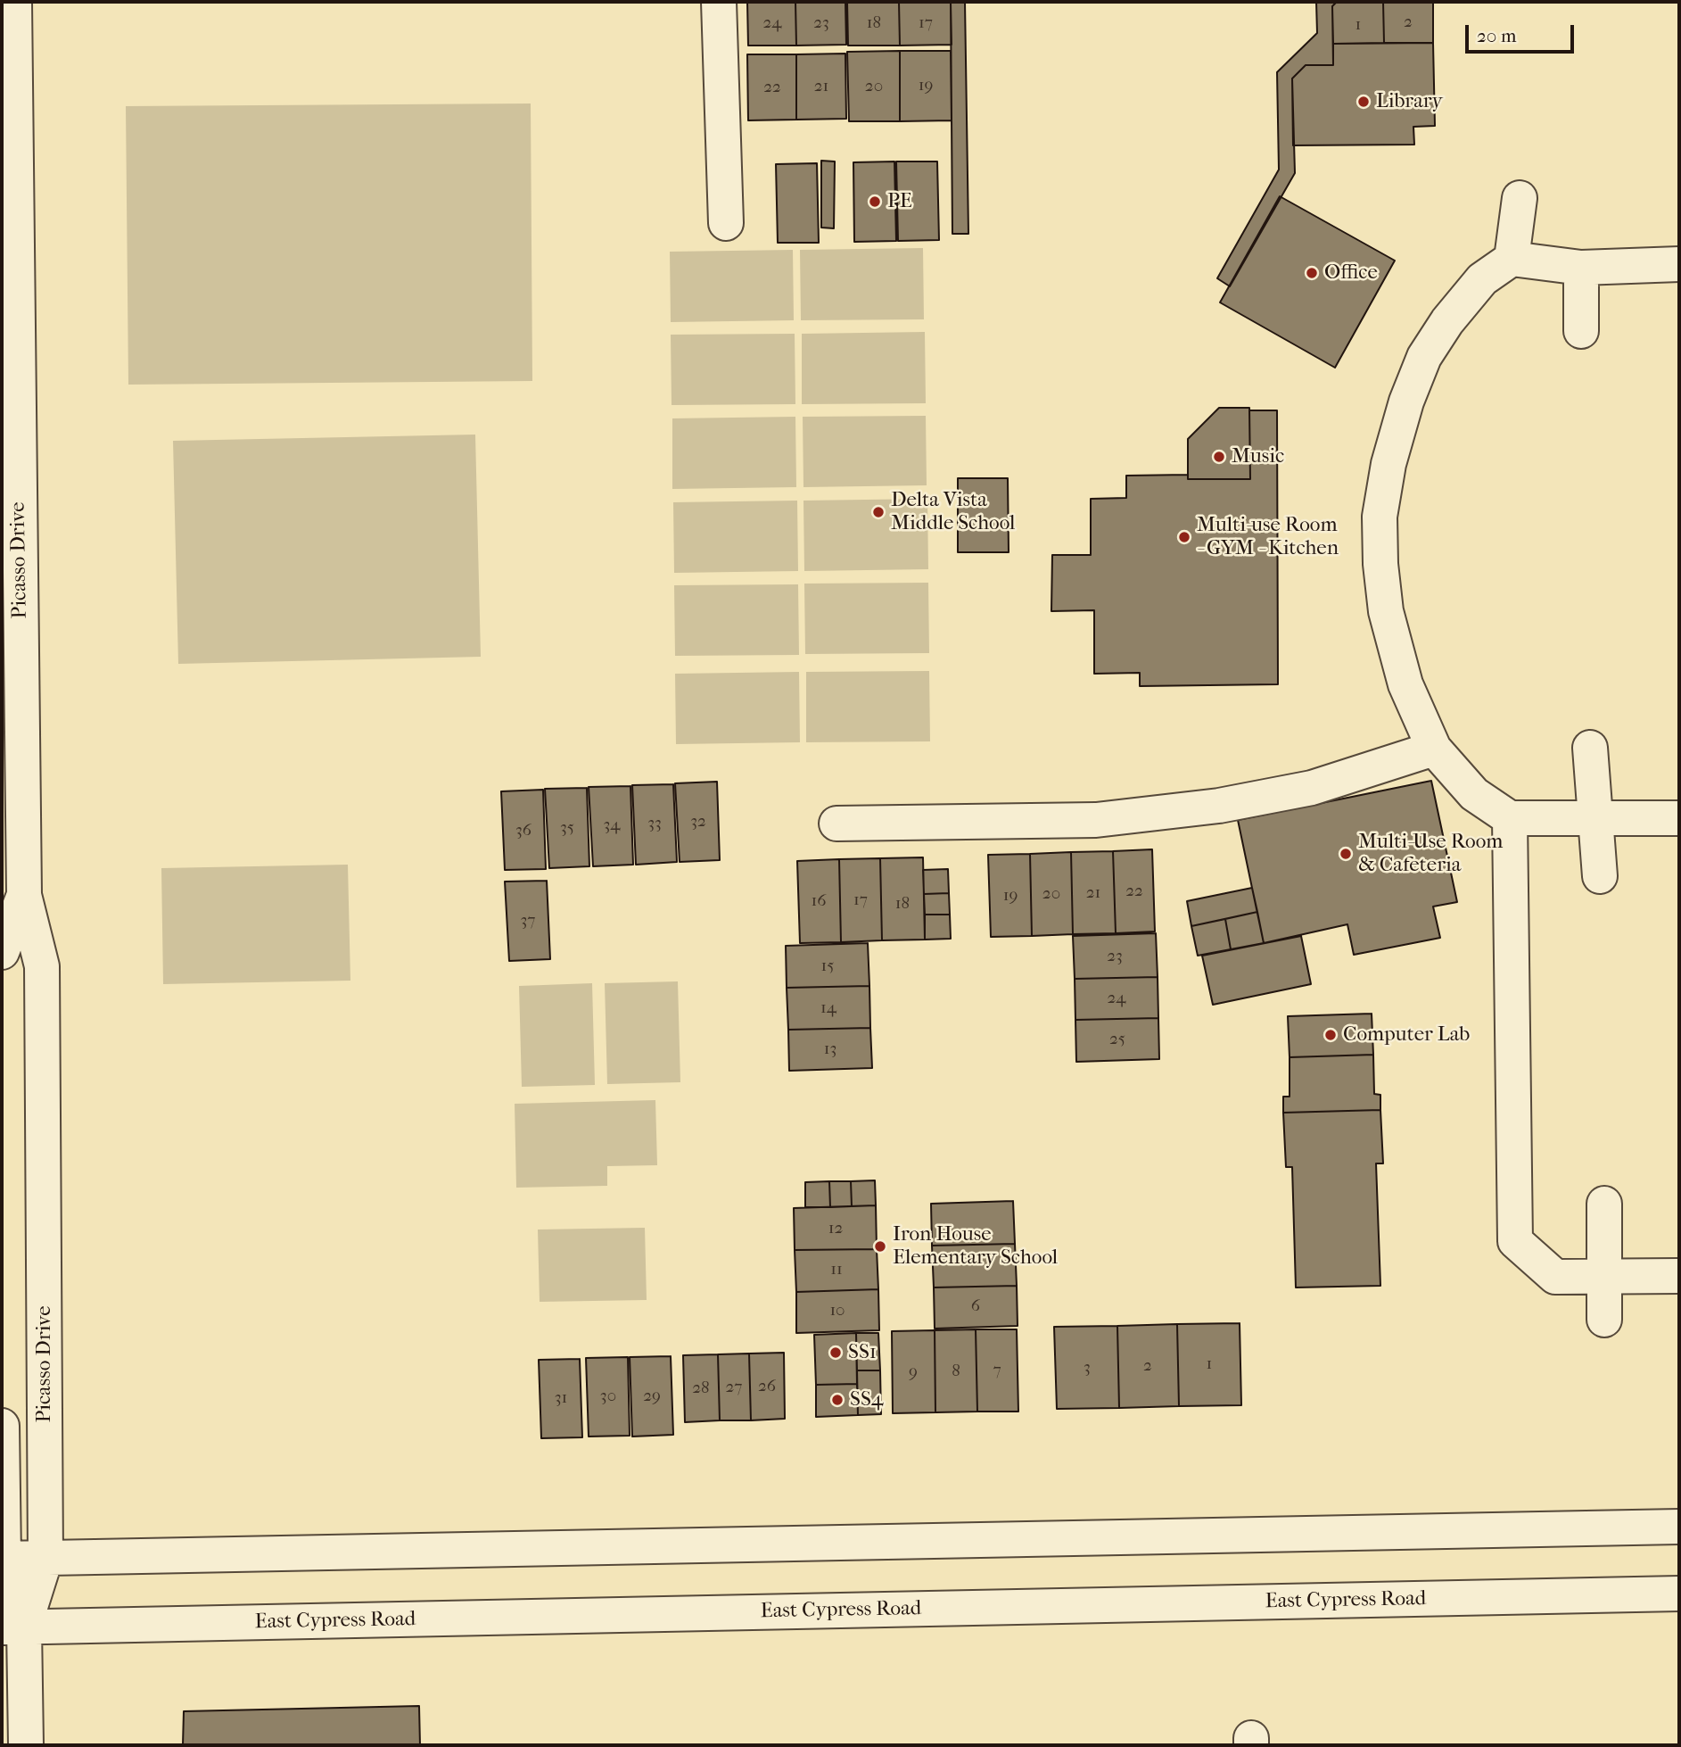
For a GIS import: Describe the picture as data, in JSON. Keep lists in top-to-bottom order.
{
  "streets": {
    "street": ["Picasso Drive", "East Cypress Road"]
  },
  "crossings": [
    ["Picasso Drive", "East Cypress Road"]
  ],
  "places": [
    "Library",
    "PE",
    "Office",
    "Music",
    "Delta Vista Middle School",
    "Multi-use Room - GYM - Kitchen",
    "Multi-Use Room & Cafeteria",
    "Computer Lab",
    "Iron House Elementary School",
    "SS1",
    "SS4"
  ],
  "house_numbers": [
    "2",
    "24",
    "23",
    "18",
    "17",
    "1",
    "19",
    "21",
    "20",
    "22",
    "32",
    "33",
    "34",
    "35",
    "36",
    "22",
    "21",
    "20",
    "19",
    "17",
    "16",
    "18",
    "37",
    "23",
    "15",
    "24",
    "14",
    "25",
    "13",
    "12",
    "11",
    "6",
    "10",
    "1",
    "2",
    "3",
    "7",
    "8",
    "9",
    "26",
    "27",
    "28",
    "30",
    "29",
    "31"
  ],
  "scale_bar": "20 m"
}
